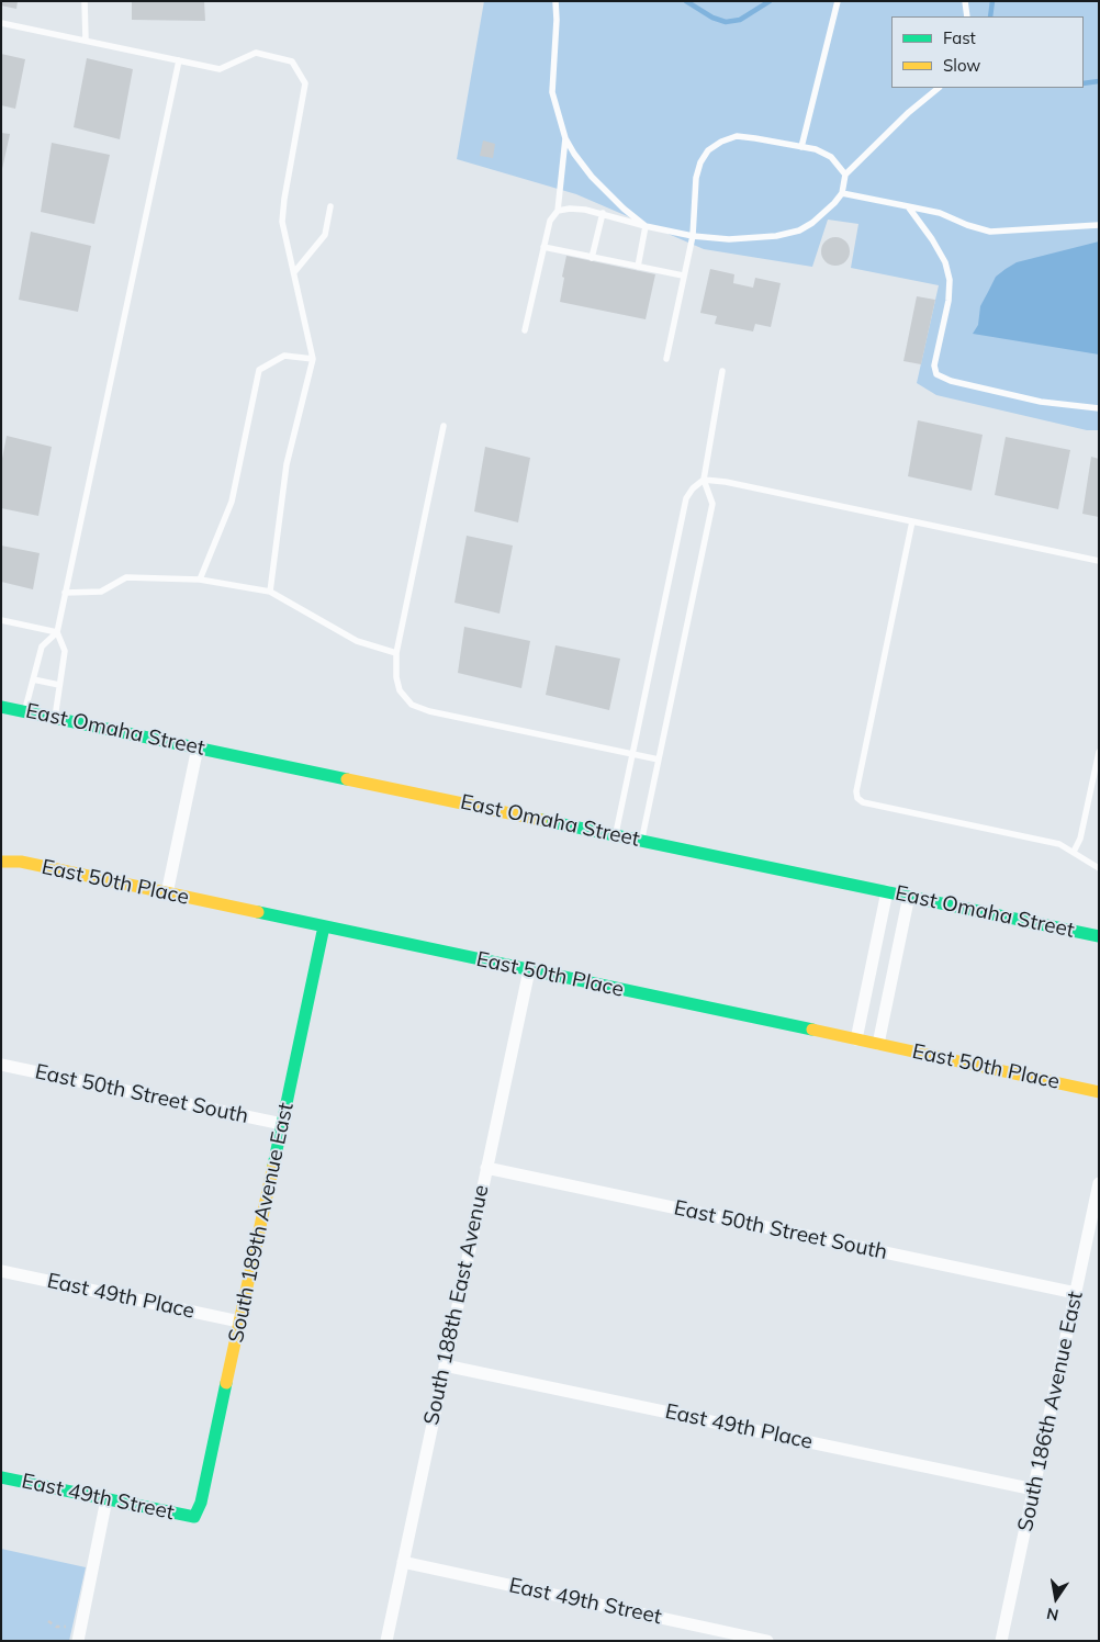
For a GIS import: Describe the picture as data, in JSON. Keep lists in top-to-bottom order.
{
  "streets": {
    "street": [
      "East Omaha Street",
      "East 50th Place",
      "East 50th Street South",
      "South 189th Avenue East",
      "East 49th Place",
      "South 188th East Avenue",
      "South 186th Avenue East",
      "East 49th Street"
    ]
  },
  "crossings": [
    ["East 50th Place", "South 189th Avenue East"],
    ["East 50th Place", "South 188th East Avenue"],
    ["East 50th Street South", "South 189th Avenue East"],
    ["East 50th Street South", "South 188th East Avenue"],
    ["East 50th Street South", "South 186th Avenue East"],
    ["South 189th Avenue East", "East 49th Place"],
    ["South 189th Avenue East", "East 49th Street"],
    ["East 49th Place", "South 188th East Avenue"],
    ["East 49th Place", "South 186th Avenue East"],
    ["South 188th East Avenue", "East 49th Street"]
  ],
  "legend": ["Fast", "Slow"],
  "north": "bottom"
}
